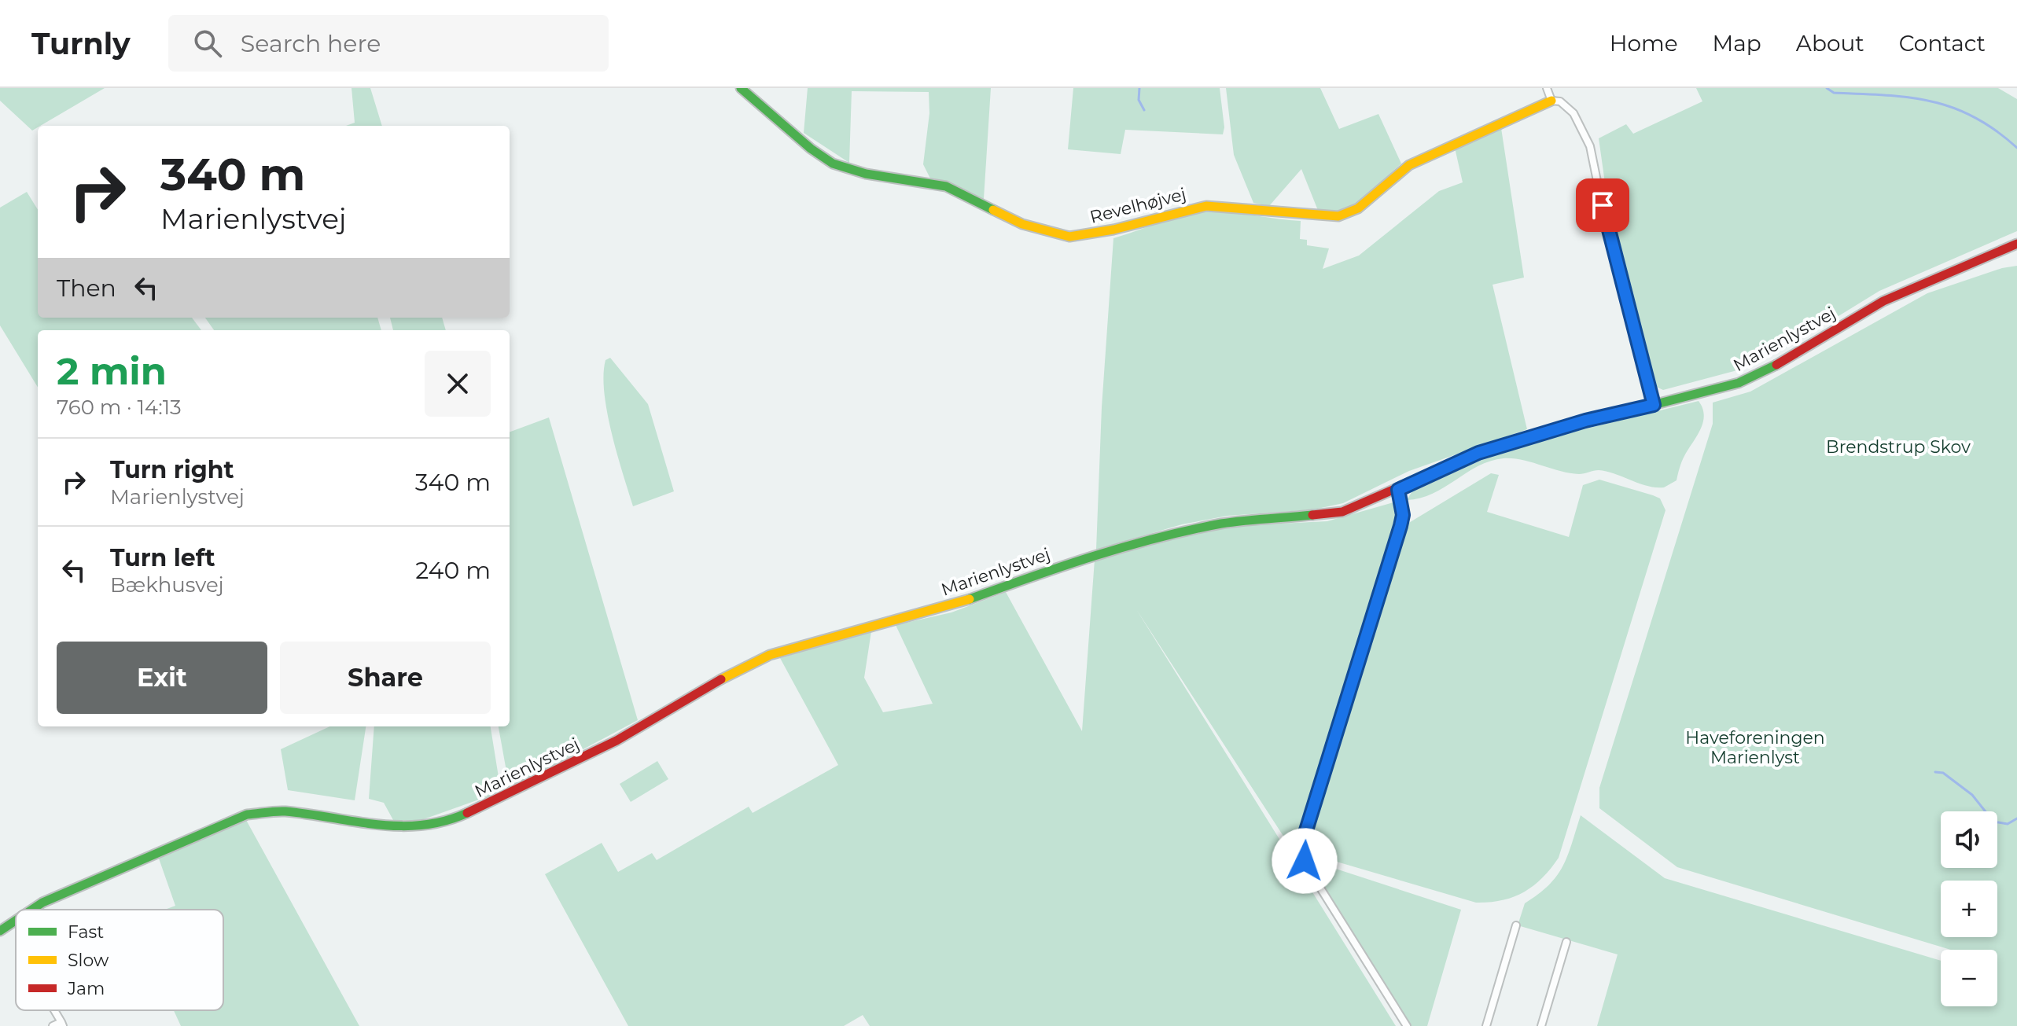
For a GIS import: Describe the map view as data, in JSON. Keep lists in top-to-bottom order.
{
  "streets": {
    "street": ["Revelhøjvej", "Marienlystvej"]
  },
  "parks": ["Brendstrup Skov", "Haveforeningen Marienlyst"],
  "legend": ["Fast", "Slow", "Jam"],
  "page": {
    "header": "Turnly",
    "search": "Search here",
    "nav": [
      "Home",
      "Map",
      "About",
      "Contact"
    ],
    "turn": ["340 m", "Marienlystvej"],
    "then": "Then",
    "heading": ["2 min", "760 m · 14:13"],
    "list": [
      {
        "name": "Turn right",
        "note": "Marienlystvej",
        "value": "340 m"
      },
      {
        "name": "Turn left",
        "note": "Bækhusvej",
        "value": "240 m"
      }
    ],
    "buttons": ["Exit", "Share"],
    "map_buttons": ["+", "−"]
  }
}
